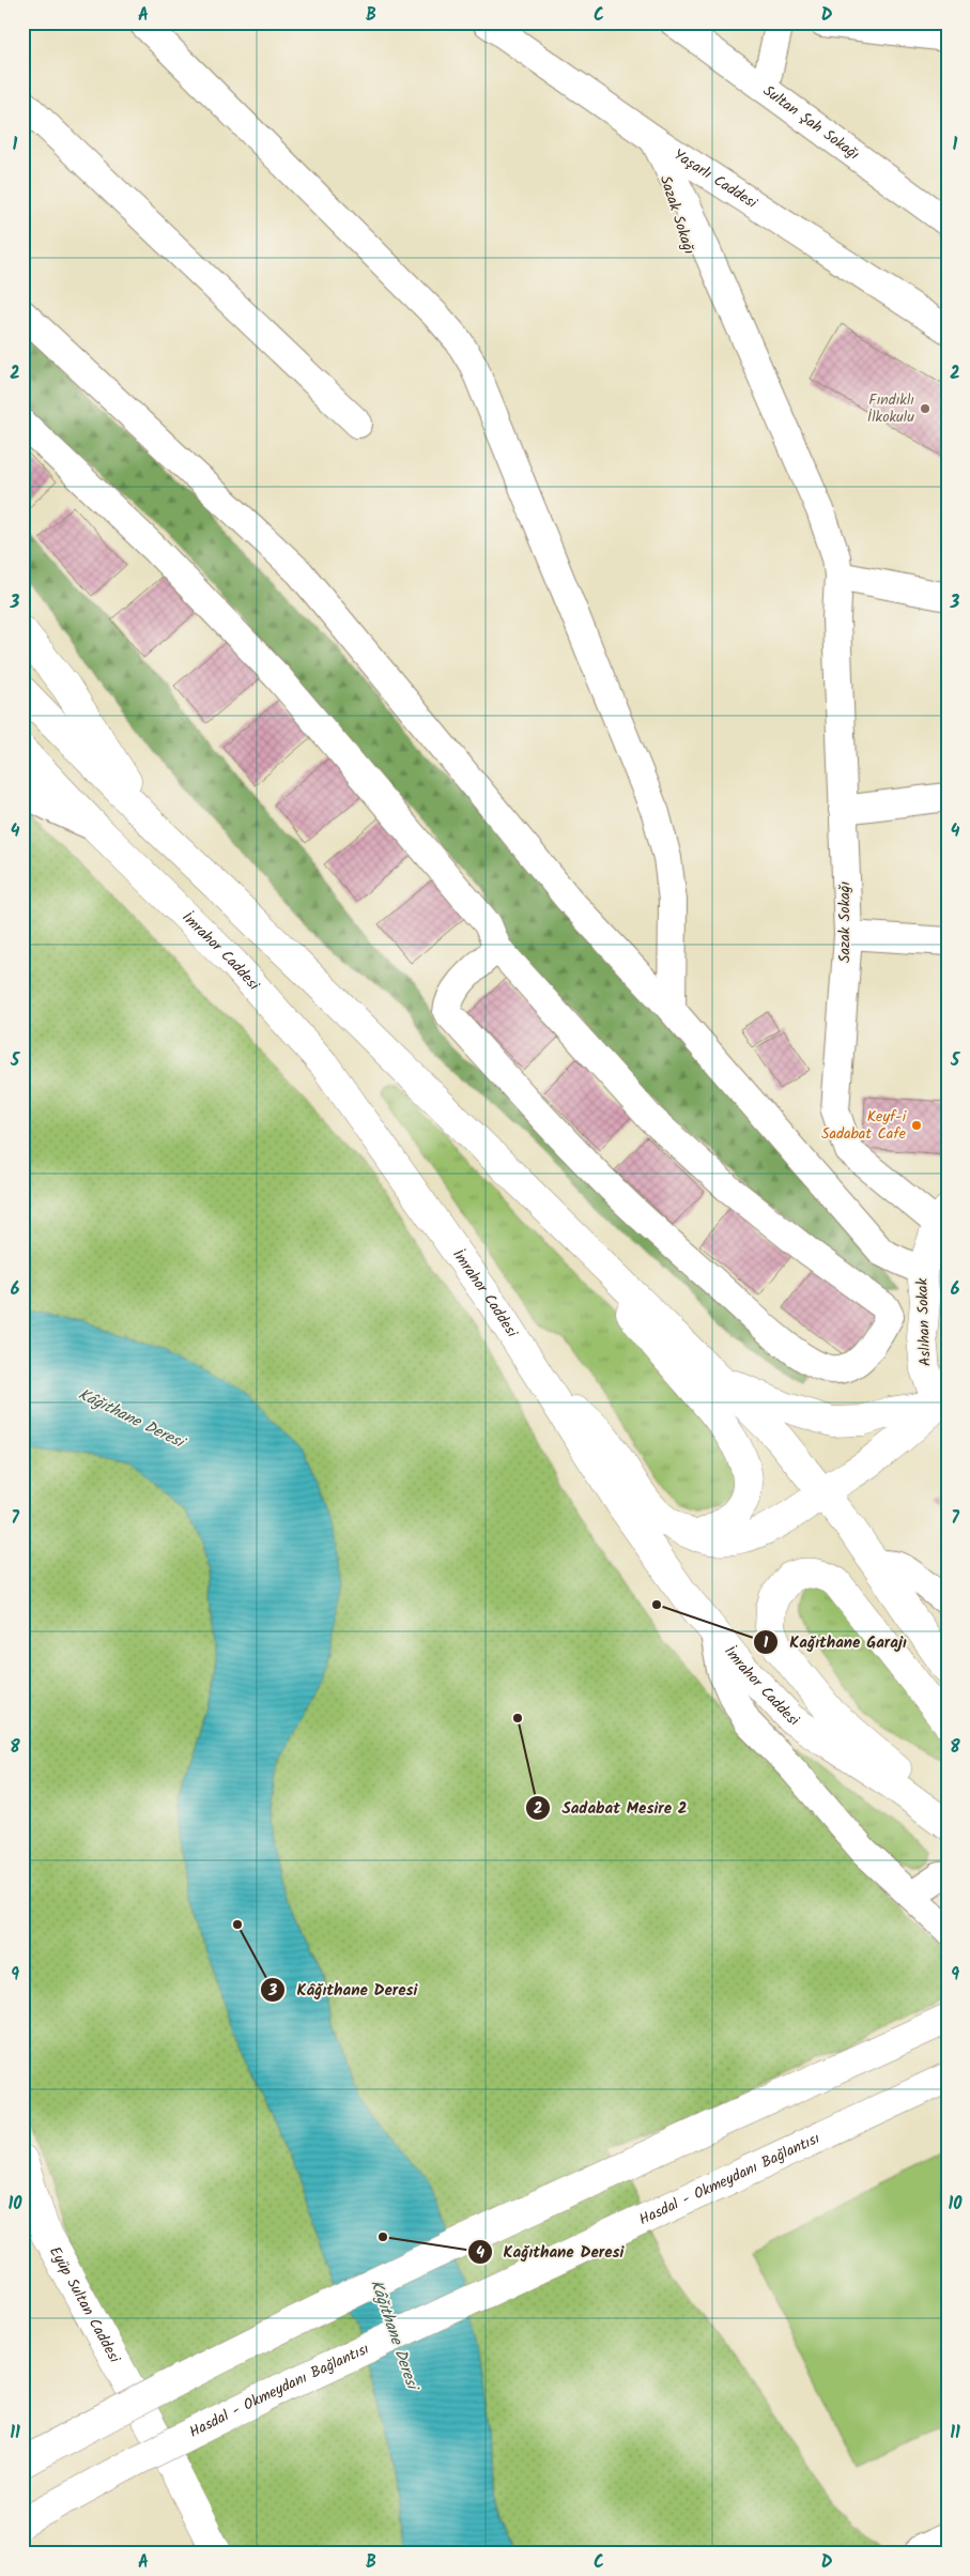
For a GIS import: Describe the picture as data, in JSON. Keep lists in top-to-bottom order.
{
  "streets": {
    "main road": [
      "İmrahor Caddesi",
      "Aslıhan Sokak",
      "Hasdal - Okmeydanı Bağlantısı",
      "Eyüp Sultan Caddesi"
    ],
    "street": ["Sultan Şah Sokağı", "Yaşarlı Caddesi", "Sazak Sokağı"]
  },
  "crossings": [
    ["Yaşarlı Caddesi", "Sazak Sokağı"],
    ["Sazak Sokağı", "Aslıhan Sokak"]
  ],
  "water": ["Kâğıthane Deresi"],
  "places": [
    "Fındıklı İlkokulu",
    "Keyf-i Sadabat Cafe",
    "Kağıthane Garajı",
    "Sadabat Mesire 2",
    "Kâğıthane Deresi",
    "Kağıthane Deresi"
  ],
  "grid": {
    "columns": [
      "A",
      "B",
      "C",
      "D"
    ],
    "rows": [
      "1",
      "2",
      "3",
      "4",
      "5",
      "6",
      "7",
      "8",
      "9",
      "10",
      "11"
    ]
  }
}
